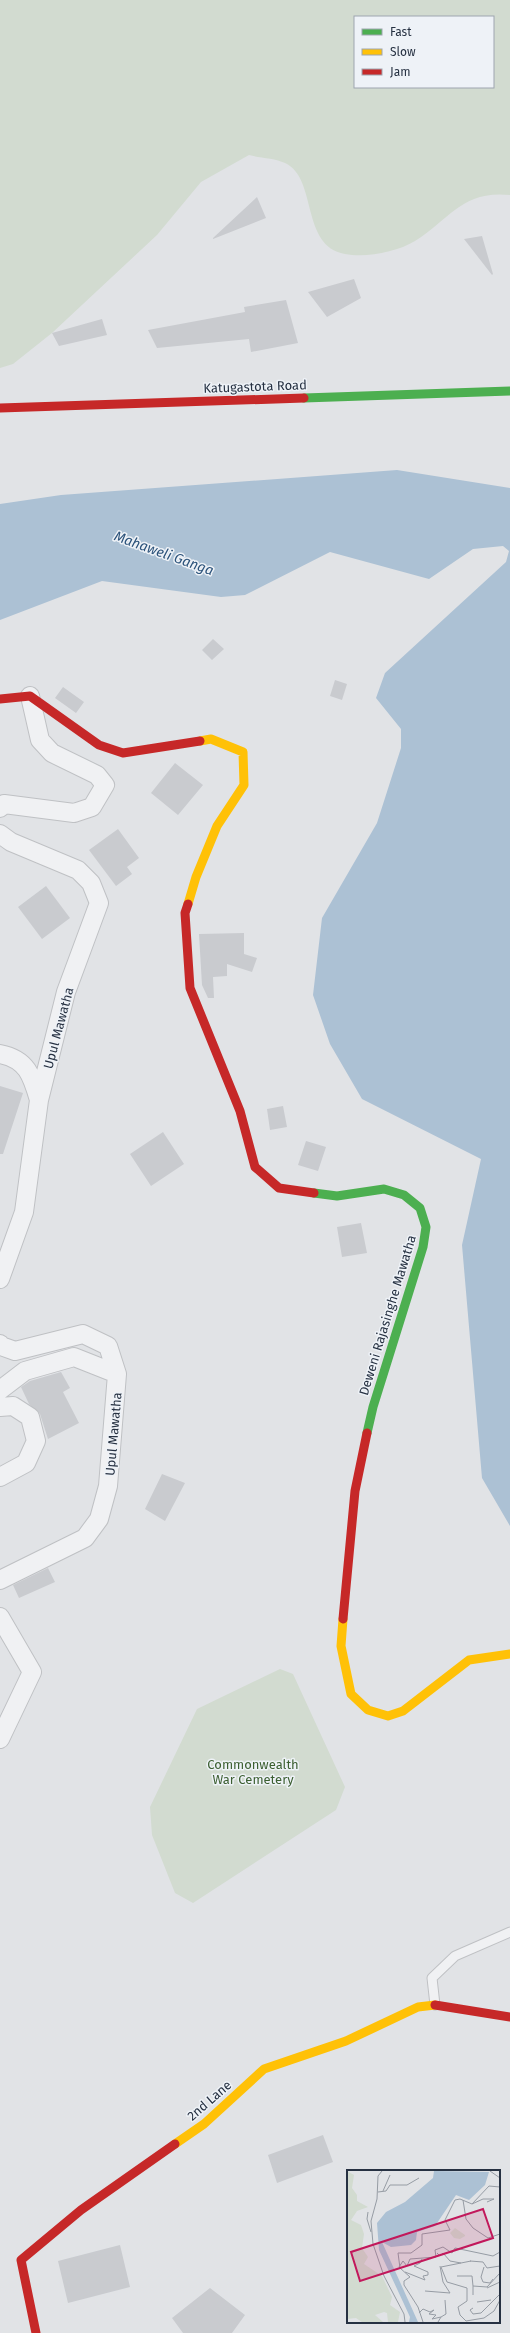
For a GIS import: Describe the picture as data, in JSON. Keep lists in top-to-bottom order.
{
  "streets": {
    "street": [
      "Katugastota Road",
      "Upul Mawatha",
      "Deweni Rajasinghe Mawatha",
      "2nd Lane"
    ]
  },
  "water": ["Mahaweli Ganga"],
  "parks": ["Commonwealth War Cemetery"],
  "legend": ["Fast", "Slow", "Jam"]
}
